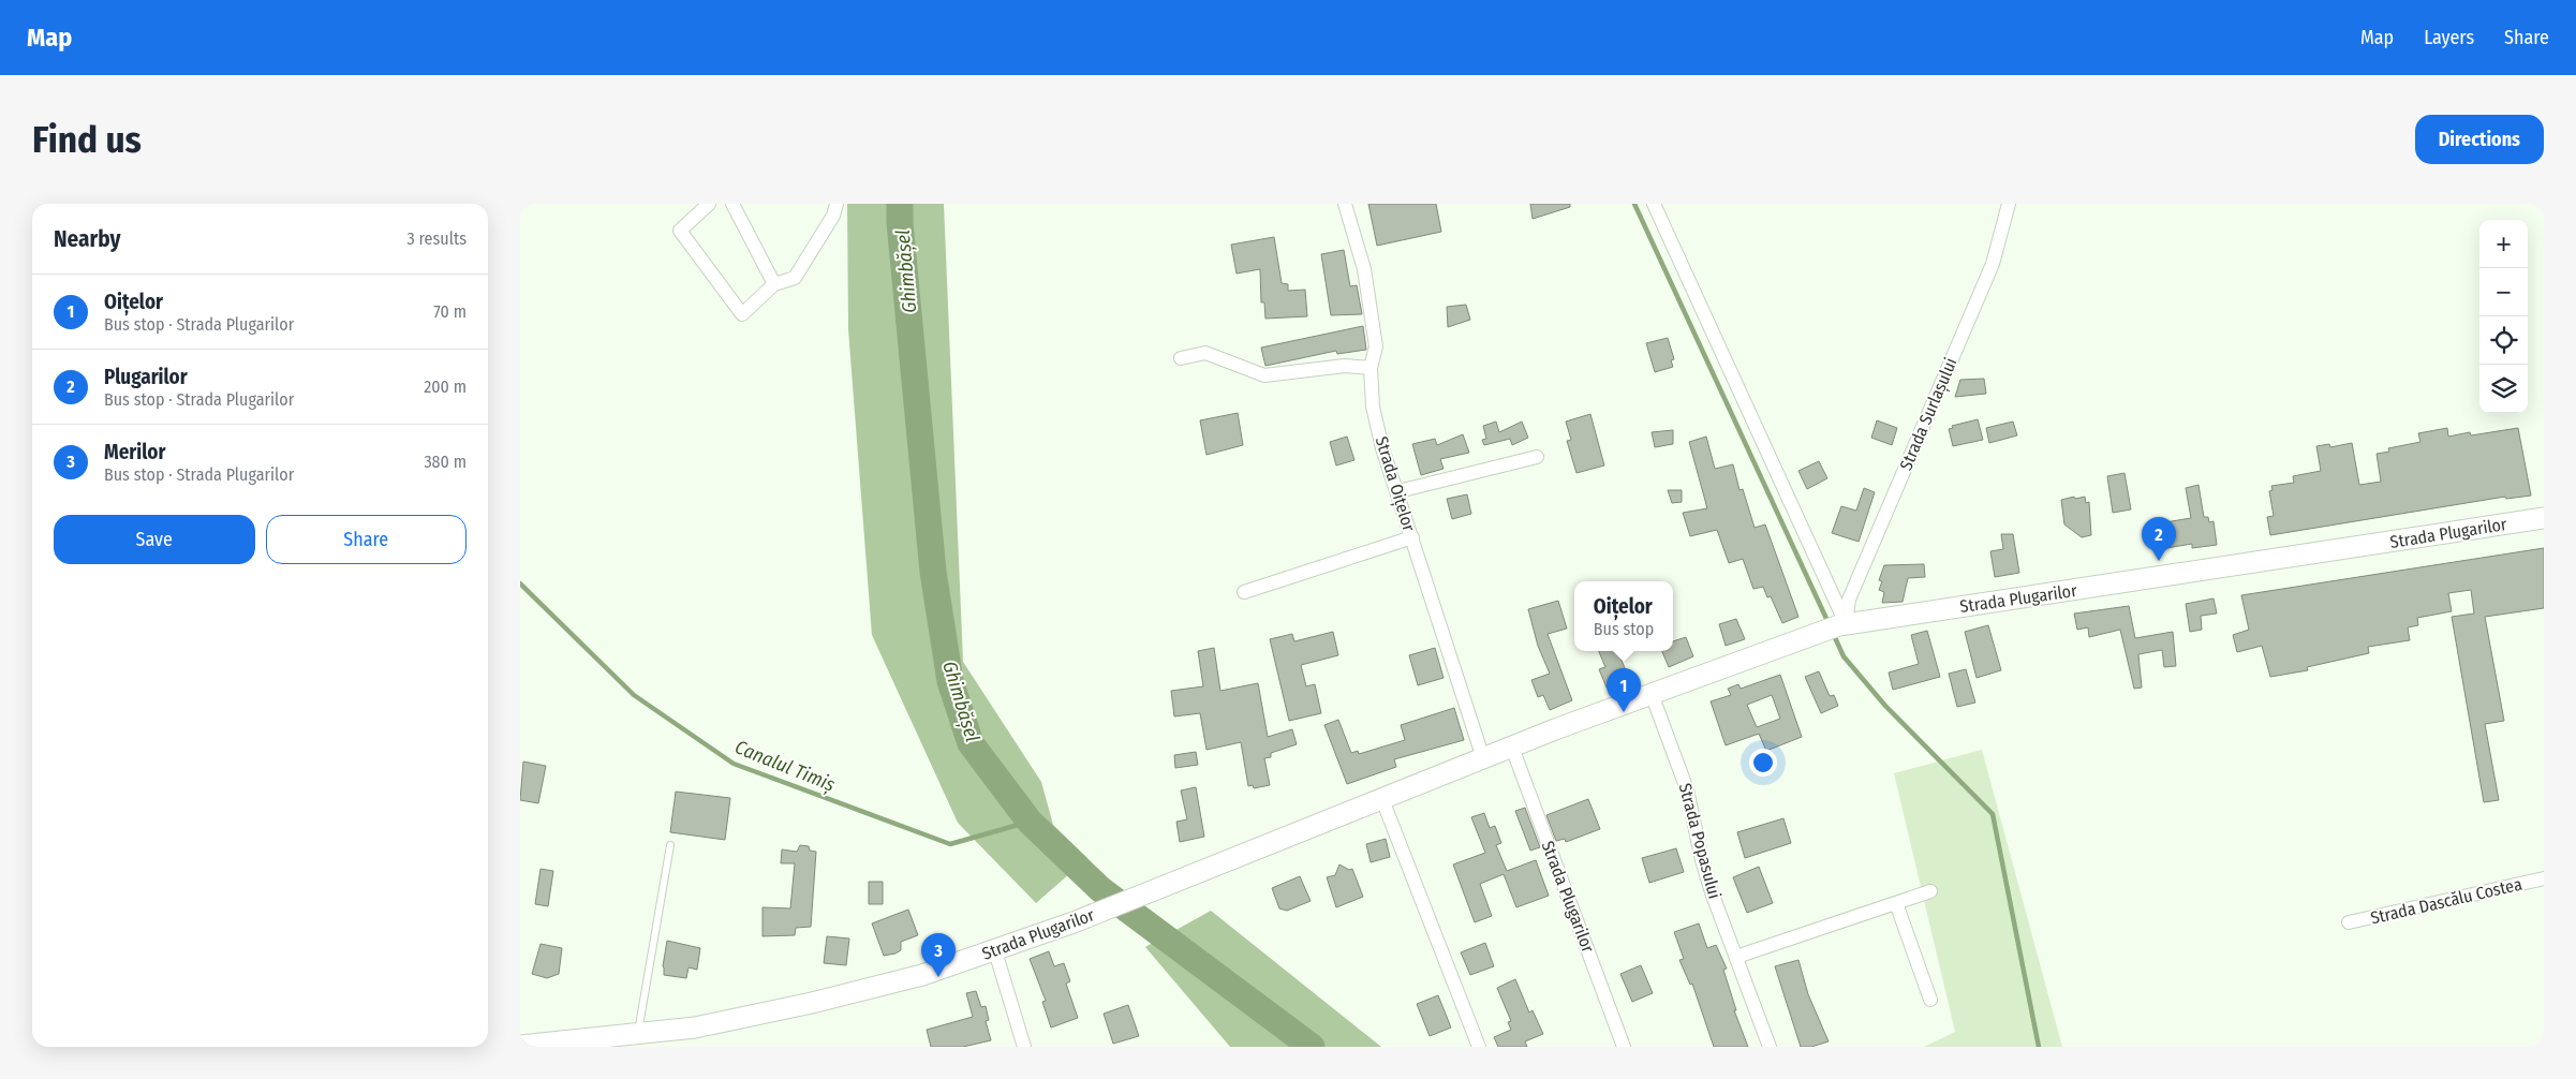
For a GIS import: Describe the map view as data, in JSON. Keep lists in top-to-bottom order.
{
  "streets": {
    "street": [
      "Strada Surlașului",
      "Strada Oițelor",
      "Strada Plugarilor",
      "Strada Popasului",
      "Strada Dascălu Costea"
    ]
  },
  "crossings": [
    ["Strada Surlașului", "Strada Plugarilor"],
    ["Strada Oițelor", "Strada Plugarilor"],
    ["Strada Plugarilor", "Strada Popasului"]
  ],
  "water": ["Ghimbășel", "Canalul Timiș"],
  "page": {
    "header": "Map",
    "nav": ["Map", "Layers", "Share"],
    "buttons": [
      "Directions",
      ["Save", "Share"]
    ],
    "title": "Find us",
    "heading": ["Nearby", "3 results"],
    "map_buttons": ["+", "−"],
    "list": [
      {
        "mark": "1",
        "name": "Oițelor",
        "note": "Bus stop · Strada Plugarilor",
        "value": "70 m"
      },
      {
        "mark": "2",
        "name": "Plugarilor",
        "note": "Bus stop · Strada Plugarilor",
        "value": "200 m"
      },
      {
        "mark": "3",
        "name": "Merilor",
        "note": "Bus stop · Strada Plugarilor",
        "value": "380 m"
      }
    ],
    "pins": ["2", "1", "3"],
    "popup": ["Oițelor", "Bus stop"]
  }
}
